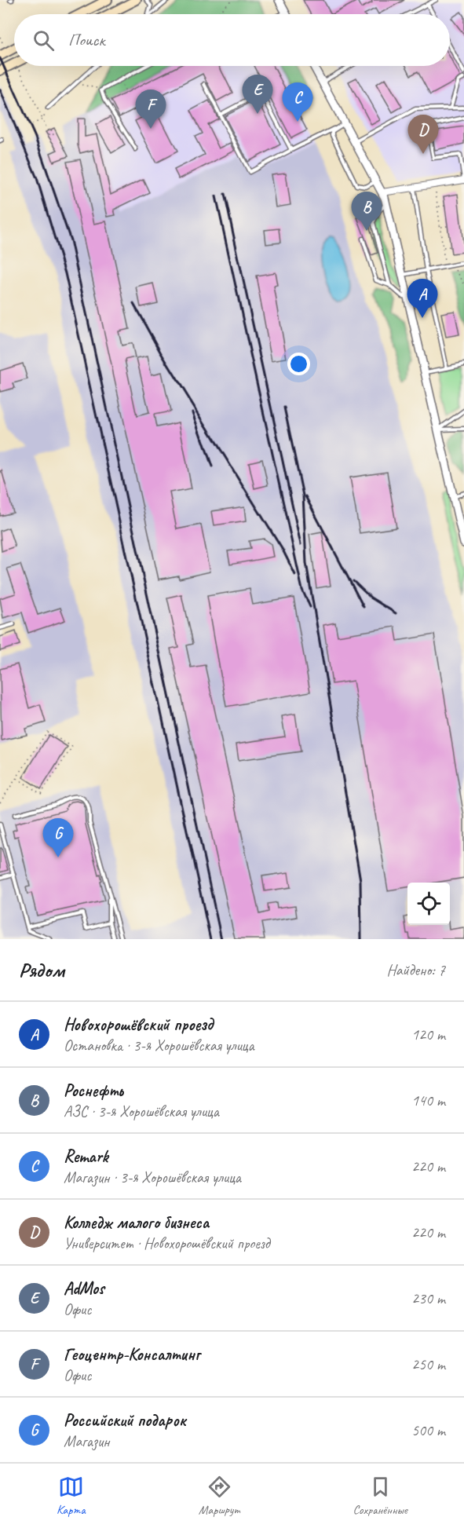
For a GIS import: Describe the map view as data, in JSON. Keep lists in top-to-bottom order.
{
  "page": {
    "search": "Поиск",
    "pins": [
      "E",
      "C",
      "F",
      "D",
      "B",
      "A",
      "G"
    ],
    "heading": ["Рядом", "Найдено: 7"],
    "list": [
      {
        "mark": "A",
        "name": "Новохорошёвский проезд",
        "note": "Остановка · 3-я Хорошёвская улица",
        "value": "120 m"
      },
      {
        "mark": "B",
        "name": "Роснефть",
        "note": "АЗС · 3-я Хорошёвская улица",
        "value": "140 m"
      },
      {
        "mark": "C",
        "name": "Remark",
        "note": "Магазин · 3-я Хорошёвская улица",
        "value": "220 m"
      },
      {
        "mark": "D",
        "name": "Колледж малого бизнеса",
        "note": "Университет · Новохорошёвский проезд",
        "value": "220 m"
      },
      {
        "mark": "E",
        "name": "AdMos",
        "note": "Офис",
        "value": "230 m"
      },
      {
        "mark": "F",
        "name": "Геоцентр-Консалтинг",
        "note": "Офис",
        "value": "250 m"
      },
      {
        "mark": "G",
        "name": "Российский подарок",
        "note": "Магазин",
        "value": "500 m"
      }
    ],
    "nav": ["Карта", "Маршрут", "Сохранённые"]
  }
}
